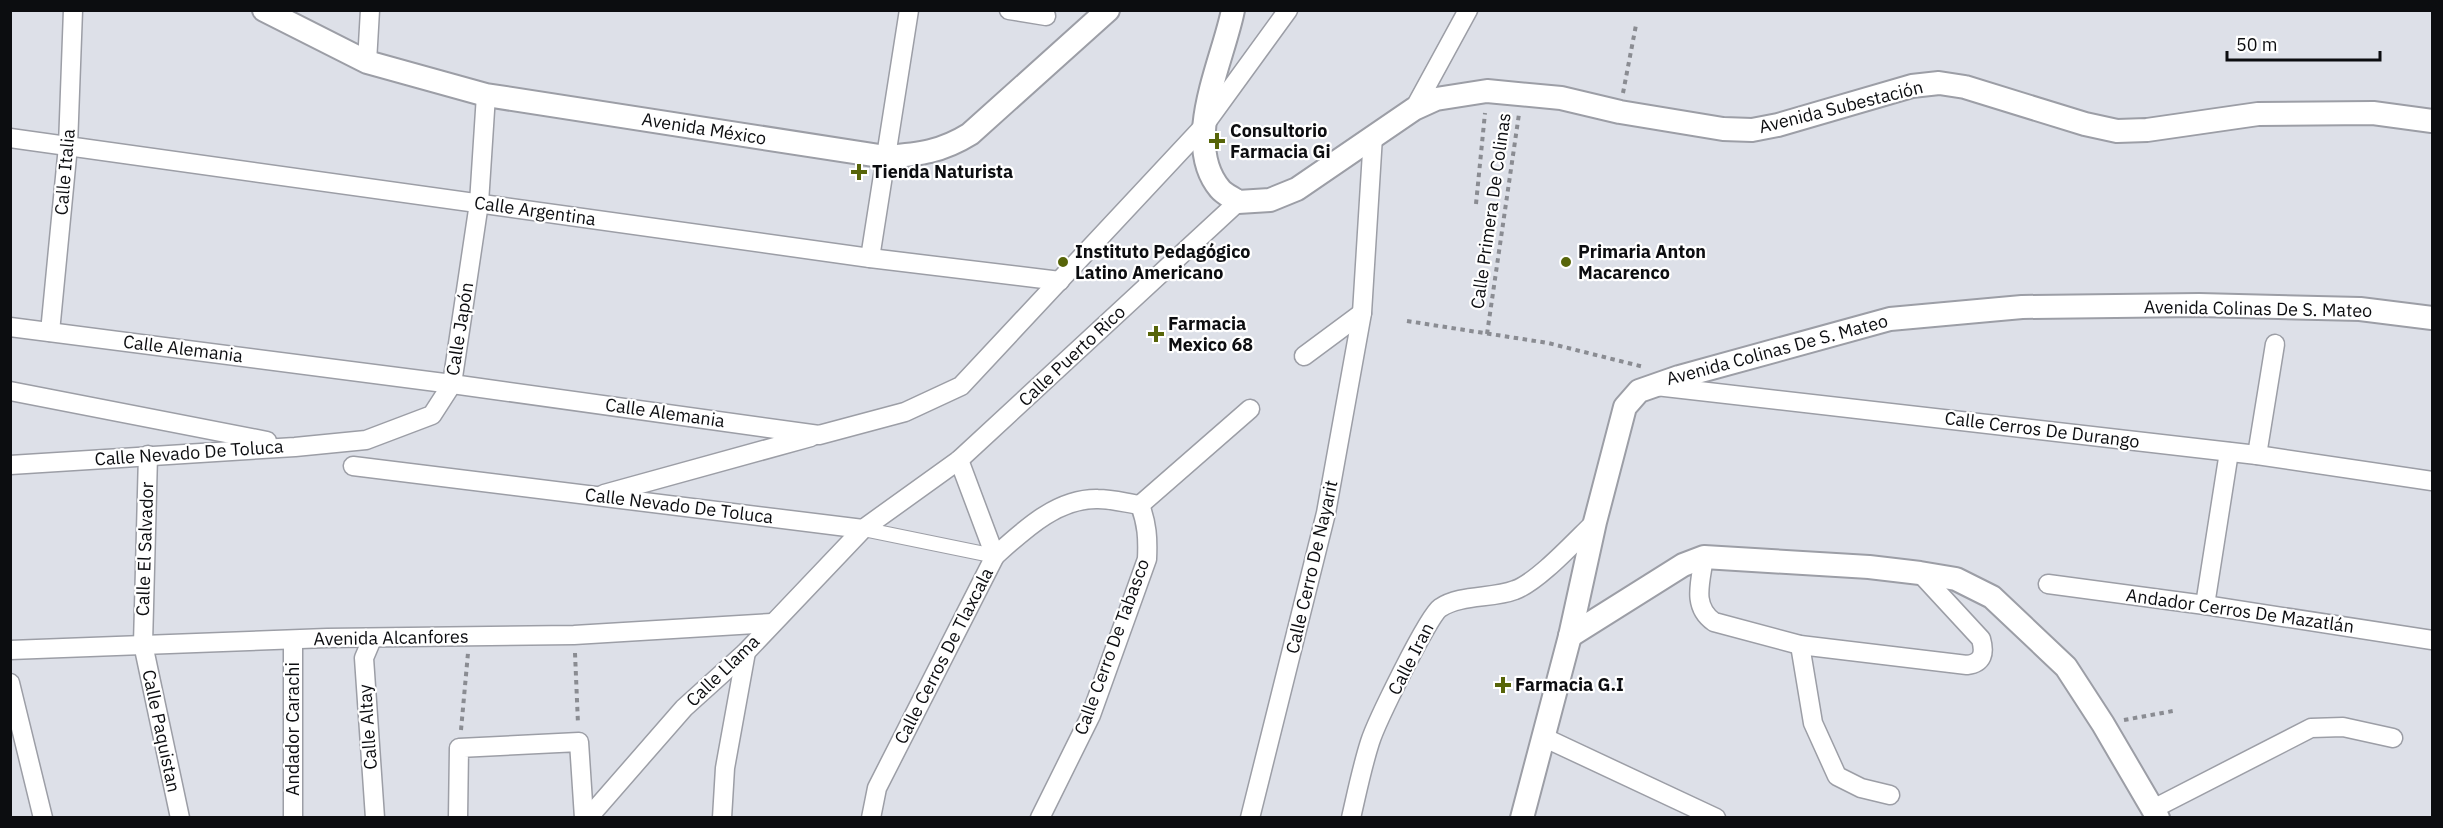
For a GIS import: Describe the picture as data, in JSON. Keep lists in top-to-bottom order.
{
  "streets": {
    "street": [
      "Avenida Subestación",
      "Avenida México",
      "Calle Italia",
      "Calle Argentina",
      "Avenida Colinas De S. Mateo",
      "Calle Japón",
      "Calle Alemania",
      "Calle Puerto Rico",
      "Calle Cerros De Durango",
      "Calle Nevado De Toluca",
      "Calle El Salvador",
      "Calle Cerro De Nayarit",
      "Andador Cerros De Mazatlán",
      "Avenida Alcanfores",
      "Calle Cerro De Tabasco",
      "Calle Cerros De Tlaxcala",
      "Calle Iran",
      "Calle Llama",
      "Calle Altay",
      "Andador Carachi",
      "Calle Paquistan"
    ],
    "path": ["Calle Primera De Colinas"]
  },
  "crossings": [
    ["Avenida Subestación", "Calle Primera De Colinas"],
    ["Avenida Subestación", "Calle Puerto Rico"],
    ["Avenida México", "Calle Japón"],
    ["Calle Italia", "Calle Argentina"],
    ["Calle Italia", "Calle Alemania"],
    ["Calle Argentina", "Calle Japón"],
    ["Calle Argentina", "Calle Alemania"],
    ["Avenida Colinas De S. Mateo", "Calle Cerros De Durango"],
    ["Avenida Colinas De S. Mateo", "Calle Iran"],
    ["Calle Japón", "Calle Alemania"],
    ["Calle Japón", "Calle Nevado De Toluca"],
    ["Calle Puerto Rico", "Calle Nevado De Toluca"],
    ["Calle Puerto Rico", "Calle Cerros De Tlaxcala"],
    ["Calle Puerto Rico", "Calle Llama"],
    ["Calle Nevado De Toluca", "Calle El Salvador"],
    ["Calle Nevado De Toluca", "Calle Llama"],
    ["Calle El Salvador", "Avenida Alcanfores"],
    ["Calle El Salvador", "Calle Paquistan"],
    ["Avenida Alcanfores", "Calle Llama"],
    ["Avenida Alcanfores", "Calle Altay"],
    ["Avenida Alcanfores", "Andador Carachi"],
    ["Avenida Alcanfores", "Calle Paquistan"]
  ],
  "places": {
    "health": [
      "Consultorio Farmacia Gi",
      "Tienda Naturista",
      "Farmacia Mexico 68",
      "Farmacia G.I"
    ],
    "other": ["Instituto Pedagógico Latino Americano", "Primaria Anton Macarenco"]
  },
  "scale_bar": "50 m"
}
